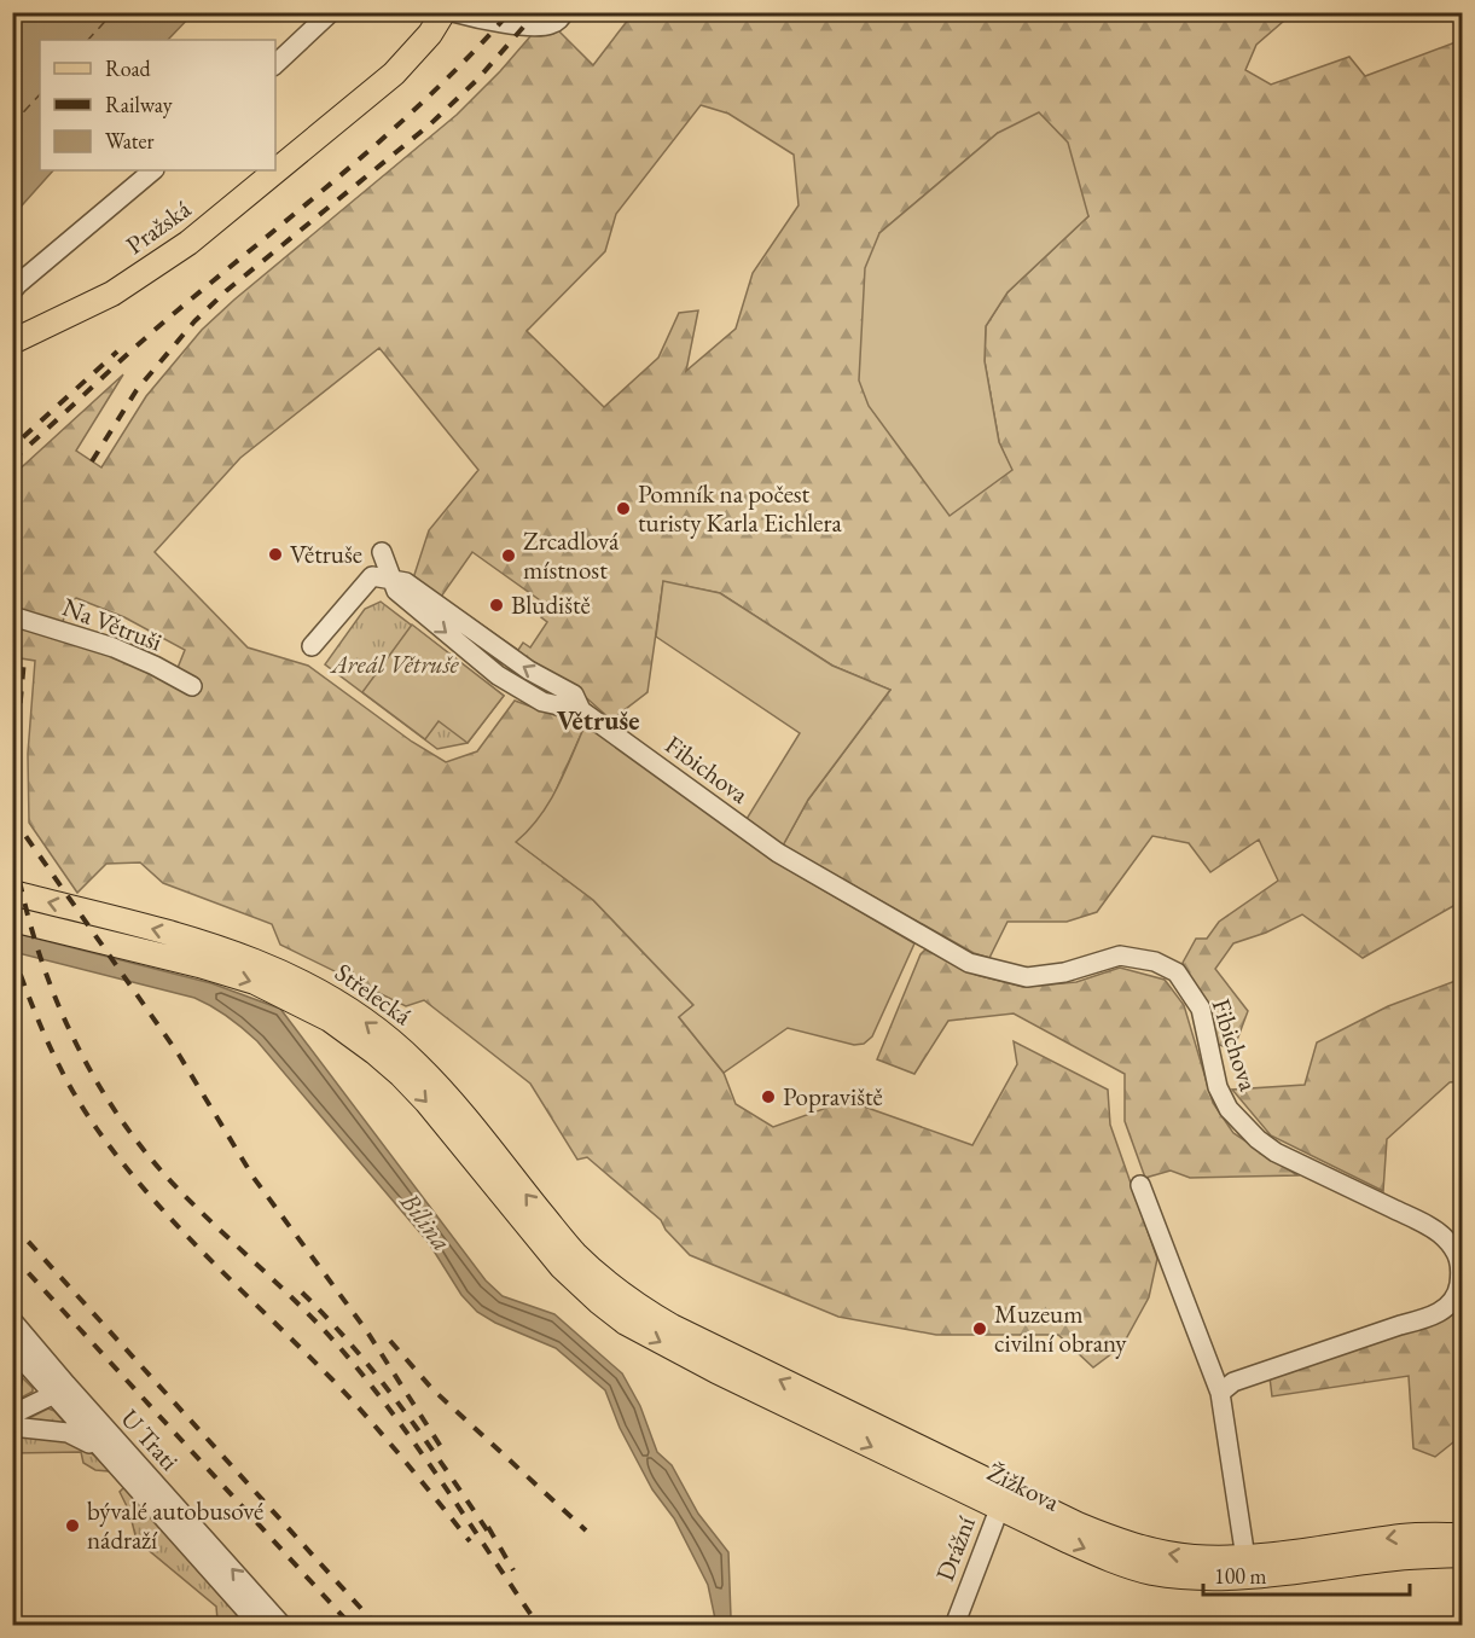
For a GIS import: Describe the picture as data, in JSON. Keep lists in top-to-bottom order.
{
  "streets": {
    "main road": ["Pražská", "Střelecká", "Žižkova"],
    "street": [
      "Na Větruši",
      "Fibichova",
      "U Trati",
      "Drážní"
    ]
  },
  "crossings": [
    ["Střelecká", "Žižkova"],
    ["Žižkova", "Drážní"]
  ],
  "districts": ["Větruše"],
  "water": ["Bílina"],
  "parks": ["Areál Větruše"],
  "places": [
    "Pomník na počest turisty Karla Eichlera",
    "Větruše",
    "Zrcadlová místnost",
    "Bludiště",
    "Popraviště",
    "Muzeum civilní obrany",
    "bývalé autobusové nádraží"
  ],
  "legend": ["Road", "Railway", "Water"],
  "scale_bar": "100 m"
}
